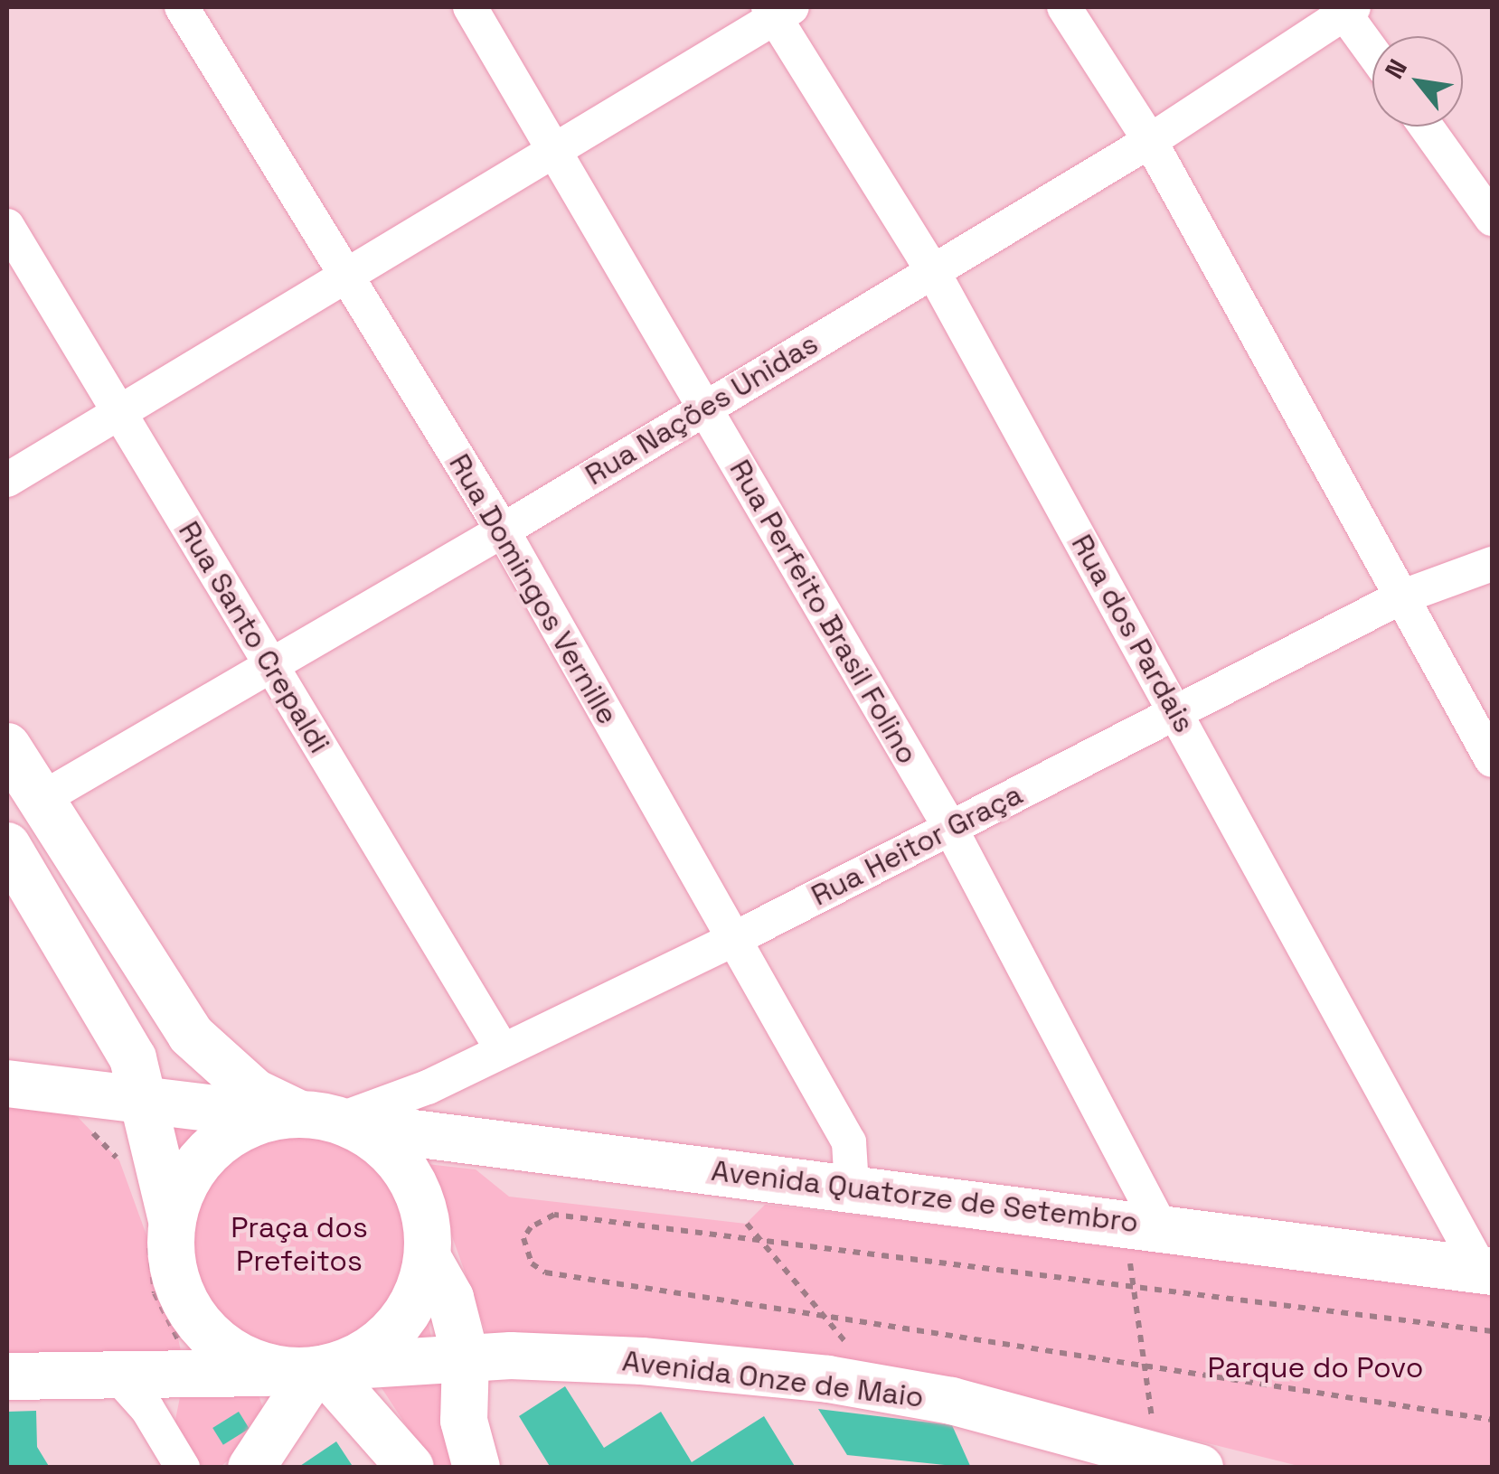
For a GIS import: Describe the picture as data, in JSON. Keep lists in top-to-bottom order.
{
  "streets": {
    "street": [
      "Rua Nações Unidas",
      "Rua Domingos Vernille",
      "Rua Perfeito Brasil Folino",
      "Rua dos Pardais",
      "Rua Santo Crepaldi",
      "Rua Heitor Graça",
      "Avenida Quatorze de Setembro",
      "Avenida Onze de Maio"
    ]
  },
  "crossings": [
    ["Rua Nações Unidas", "Rua Domingos Vernille"],
    ["Rua Nações Unidas", "Rua Perfeito Brasil Folino"],
    ["Rua Nações Unidas", "Rua dos Pardais"],
    ["Rua Nações Unidas", "Rua Santo Crepaldi"],
    ["Rua Domingos Vernille", "Rua Heitor Graça"],
    ["Rua Domingos Vernille", "Avenida Quatorze de Setembro"],
    ["Rua Perfeito Brasil Folino", "Rua Heitor Graça"],
    ["Rua Perfeito Brasil Folino", "Avenida Quatorze de Setembro"],
    ["Rua dos Pardais", "Rua Heitor Graça"],
    ["Rua dos Pardais", "Avenida Quatorze de Setembro"],
    ["Rua Santo Crepaldi", "Rua Heitor Graça"],
    ["Rua Heitor Graça", "Avenida Quatorze de Setembro"],
    ["Rua Heitor Graça", "Avenida Onze de Maio"],
    ["Avenida Quatorze de Setembro", "Avenida Onze de Maio"]
  ],
  "parks": ["Praça dos Prefeitos", "Parque do Povo"],
  "north": "top left"
}
